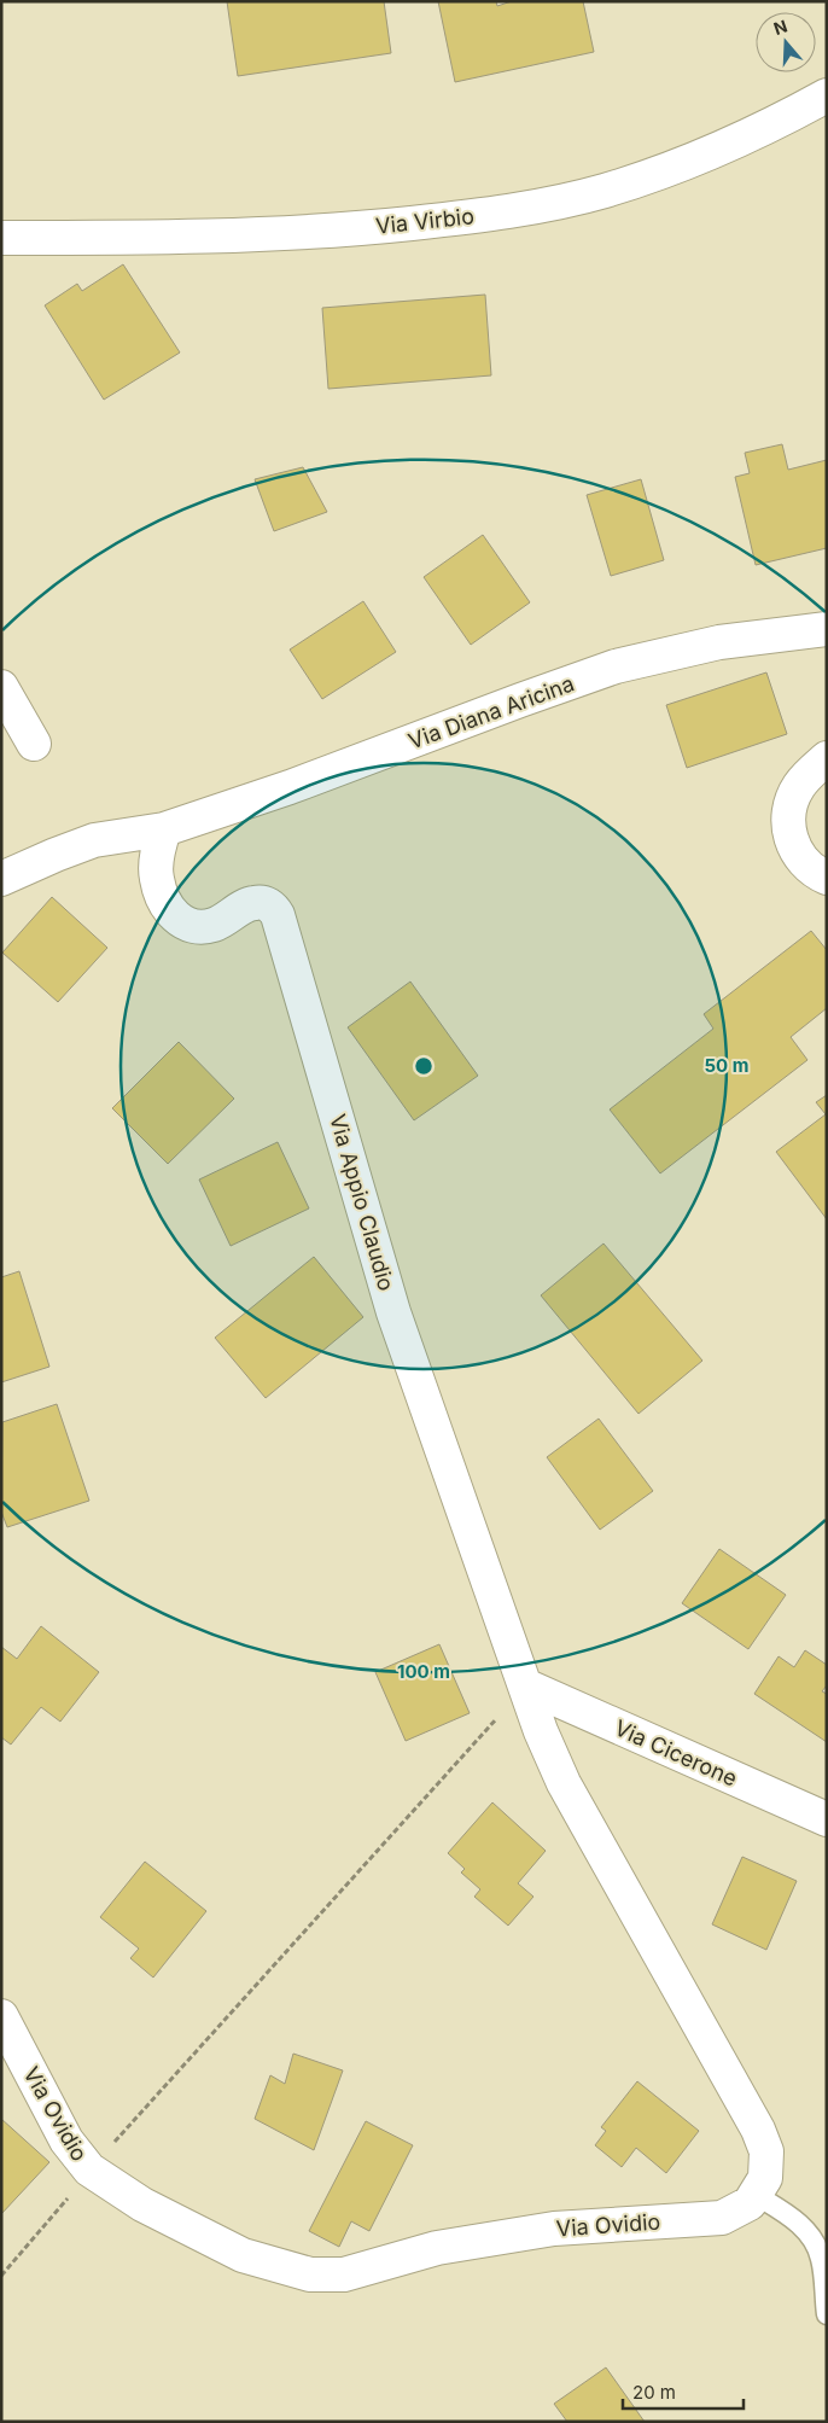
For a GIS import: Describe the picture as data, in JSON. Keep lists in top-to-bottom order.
{
  "streets": {
    "street": [
      "Via Virbio",
      "Via Diana Aricina",
      "Via Appio Claudio",
      "Via Cicerone",
      "Via Ovidio"
    ]
  },
  "crossings": [
    ["Via Diana Aricina", "Via Appio Claudio"],
    ["Via Appio Claudio", "Via Cicerone"],
    ["Via Appio Claudio", "Via Ovidio"],
    ["Via Cicerone", "Via Ovidio"]
  ],
  "scale_bar": "20 m",
  "north": "top",
  "rings": ["50 m", "100 m"]
}
